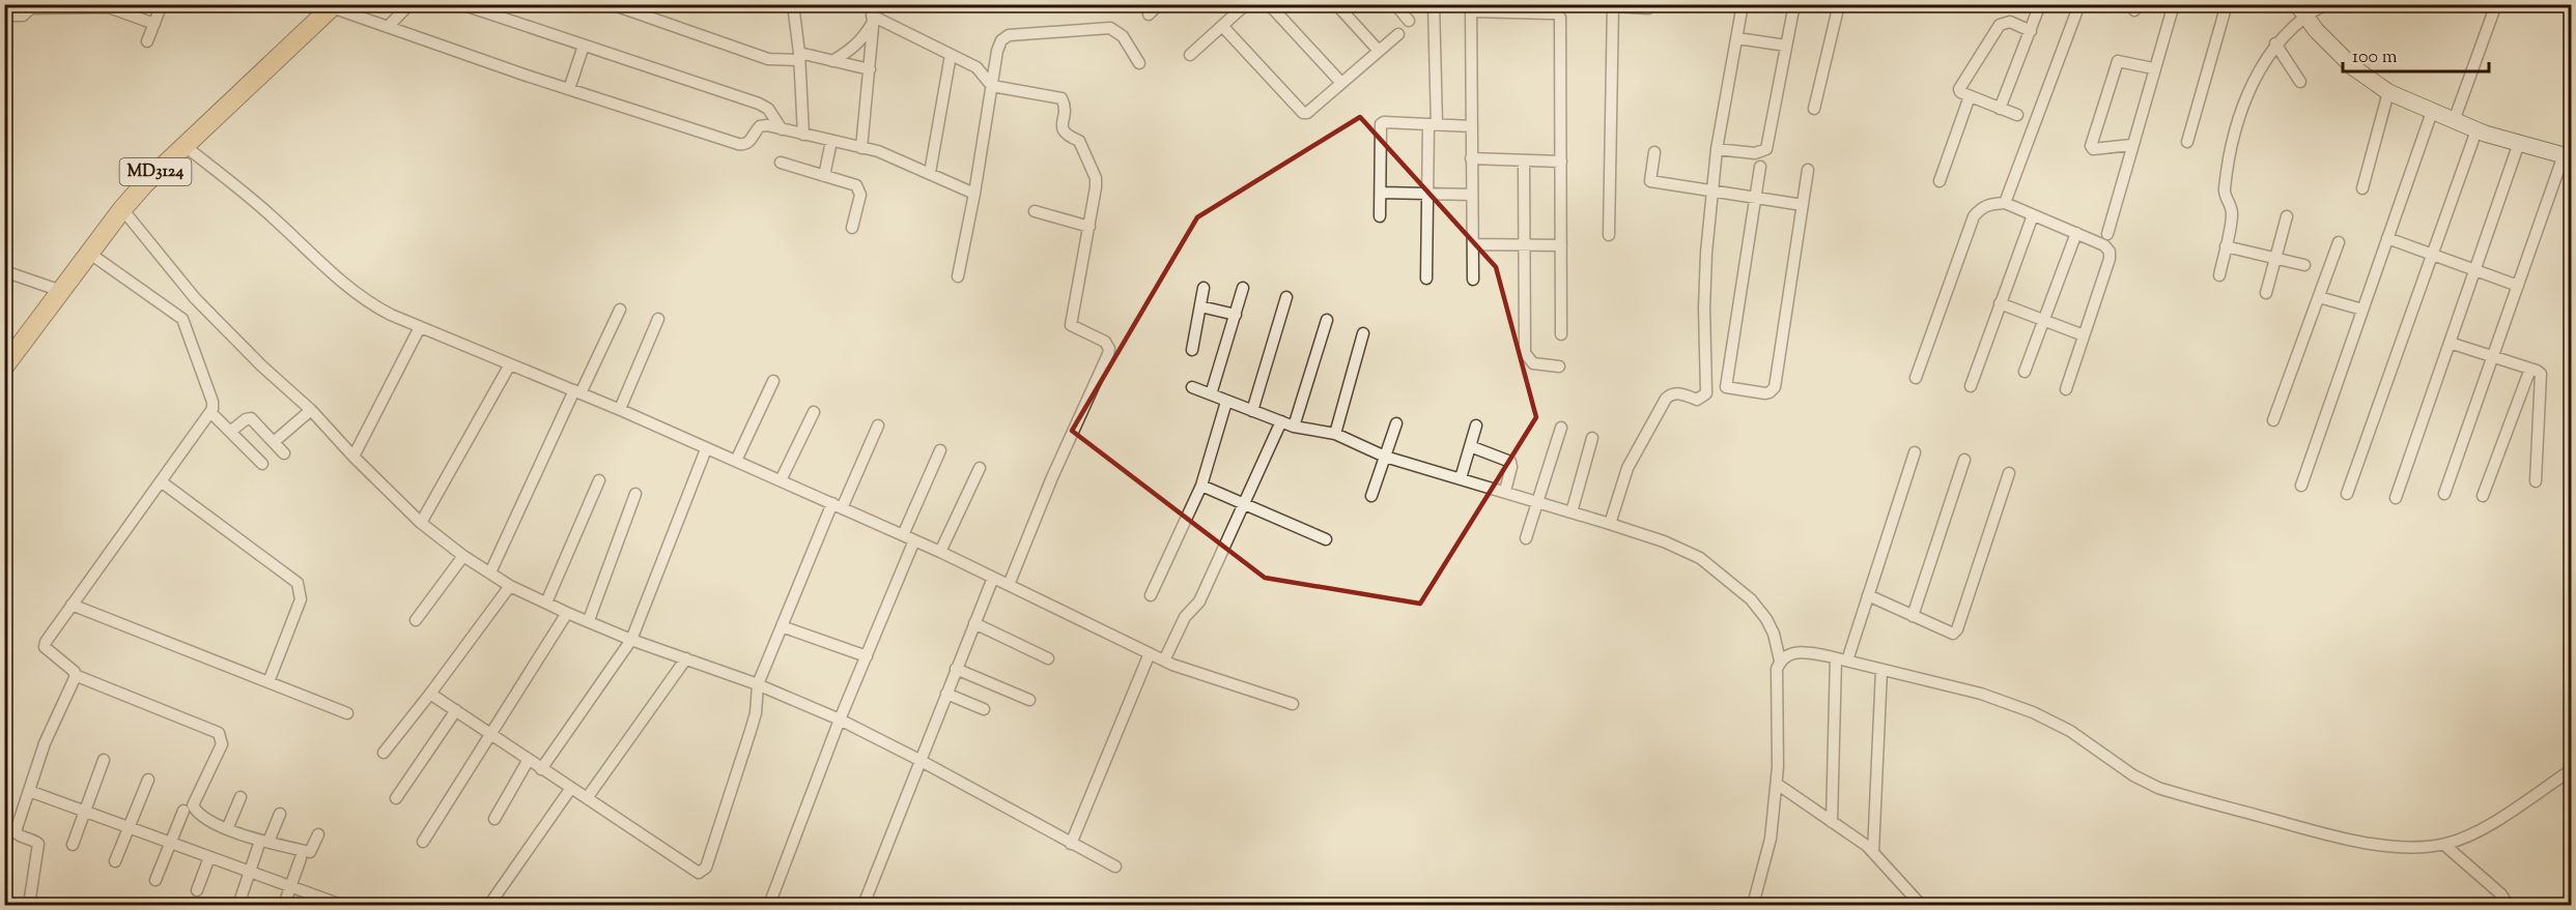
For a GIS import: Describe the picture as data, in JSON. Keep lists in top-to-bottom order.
{
  "streets": {
    "main road": ["MD3124"]
  },
  "scale_bar": "100 m"
}
